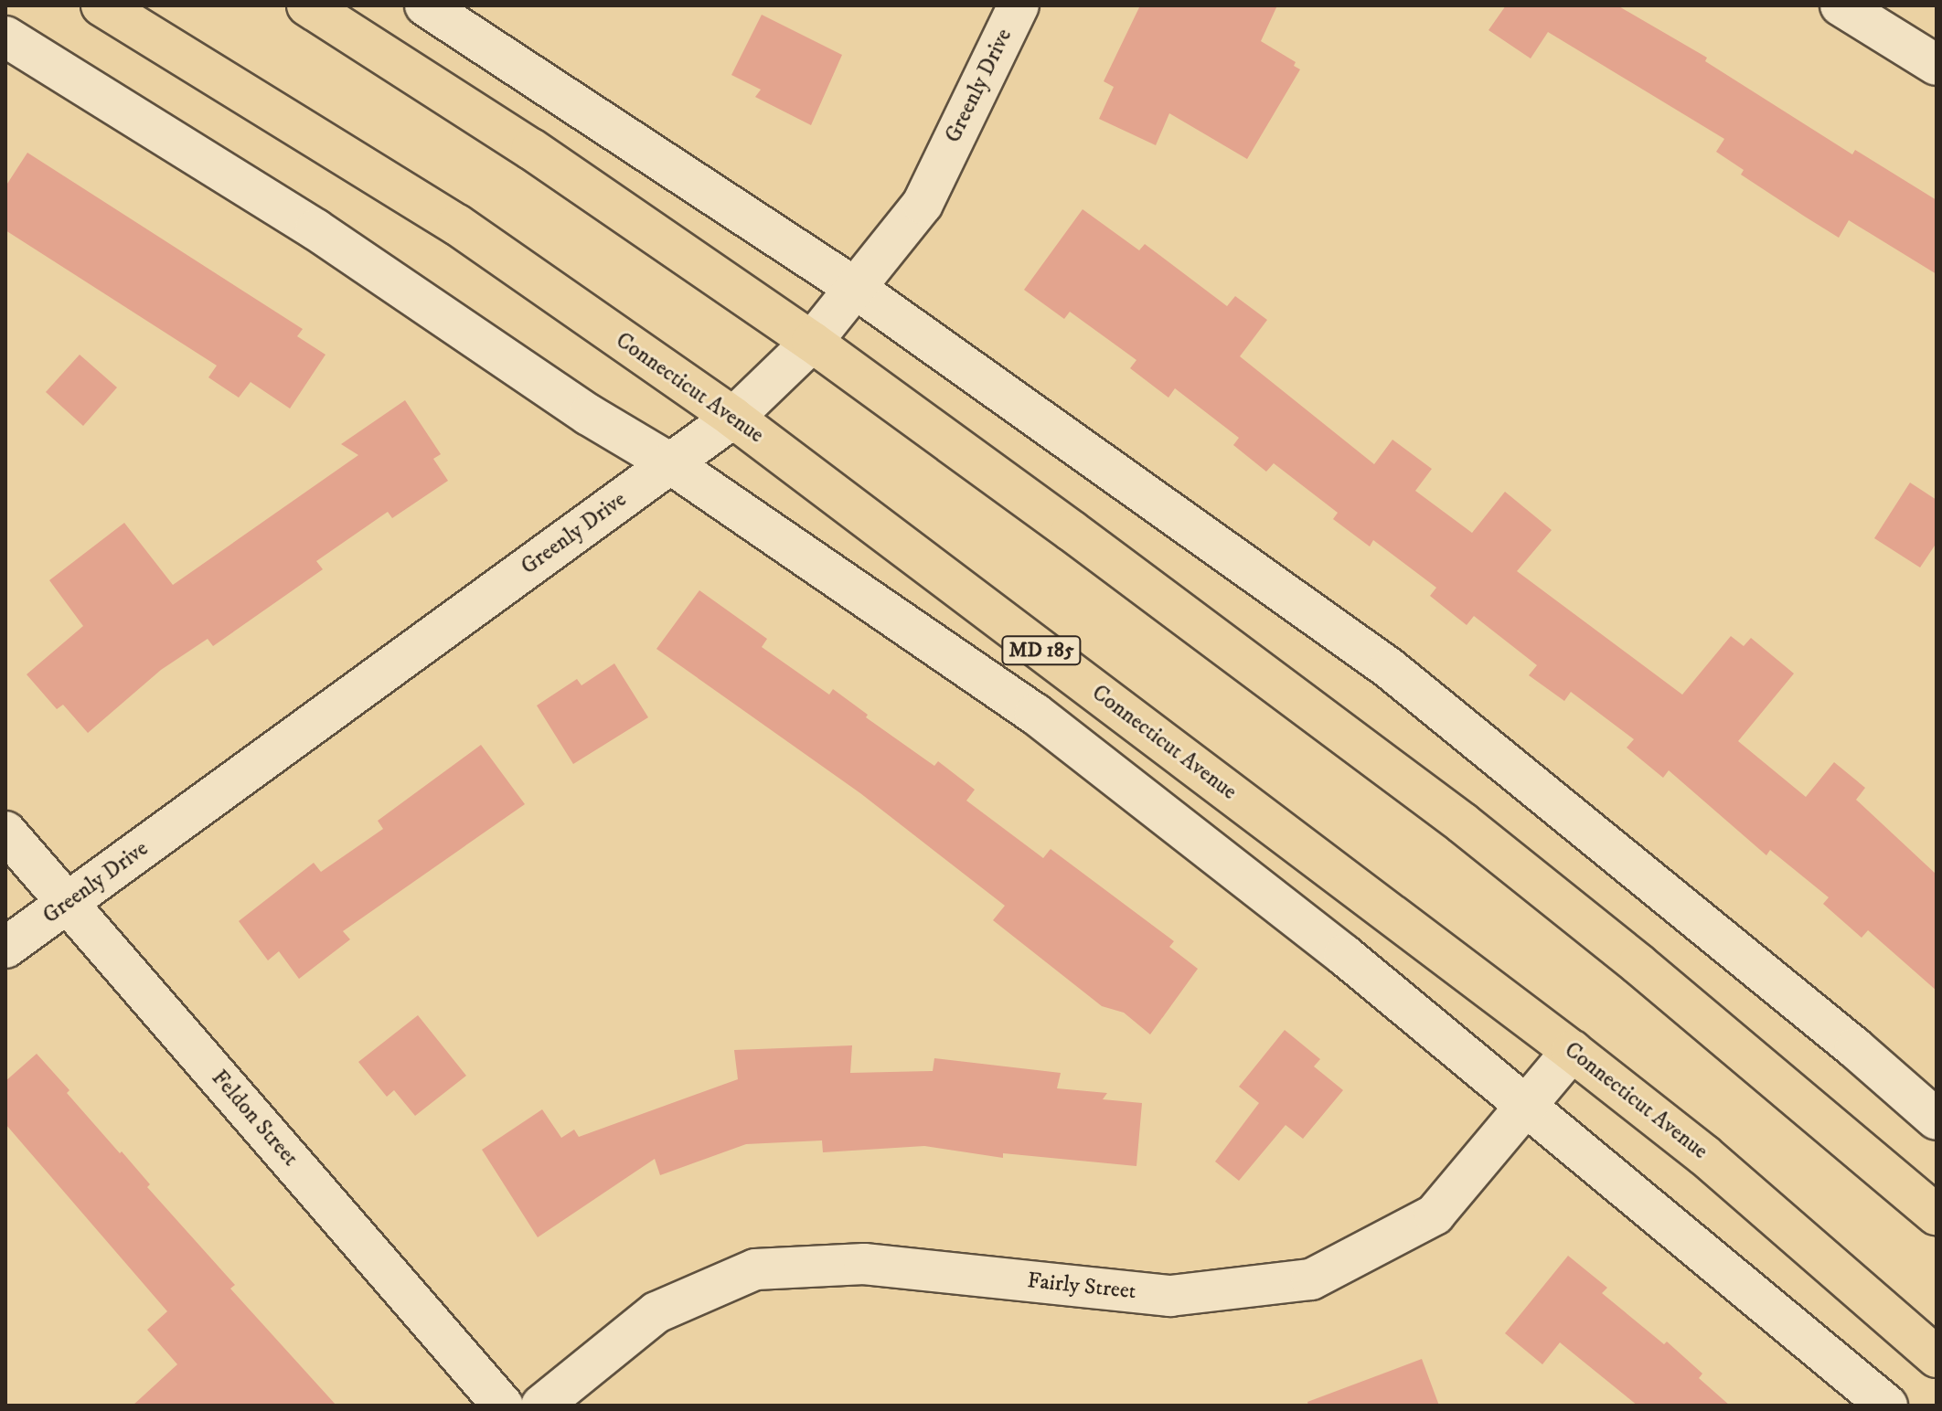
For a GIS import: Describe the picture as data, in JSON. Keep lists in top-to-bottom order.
{
  "streets": {
    "main road": ["Connecticut Avenue", "MD 185"],
    "street": ["Greenly Drive", "Feldon Street", "Fairly Street"]
  },
  "crossings": [
    ["Greenly Drive", "Connecticut Avenue"],
    ["Greenly Drive", "Feldon Street"],
    ["Connecticut Avenue", "Fairly Street"]
  ]
}
